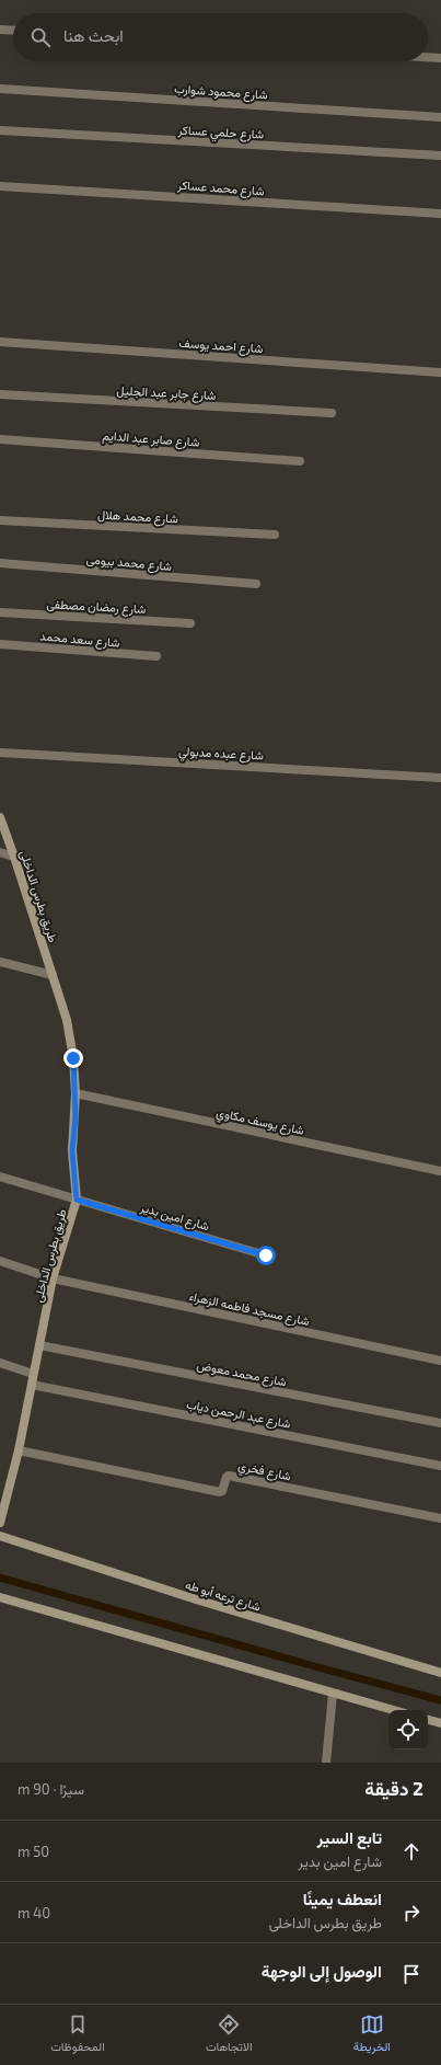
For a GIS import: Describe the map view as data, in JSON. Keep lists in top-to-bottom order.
{
  "streets": {
    "street": [
      "شارع محمود شوارب",
      "شارع حلمي عساكر",
      "شارع محمد عساكر",
      "شارع احمد يوسف",
      "شارع جابر عبد الجليل",
      "شارع صابر عبد الدايم",
      "شارع محمد هلال",
      "شارع محمد بيومى",
      "شارع رمضان مصطفى",
      "شارع سعد محمد",
      "شارع عبده مدبولي",
      "طريق بطرس الداخلى",
      "شارع يوسف مكاوي",
      "شارع امين بدير",
      "شارع مسجد فاطمه الزهراء",
      "شارع محمد معوض",
      "شارع عبد الرحمن دياب",
      "شارع فخري",
      "شارع ترعه أبو طه"
    ]
  },
  "crossings": [
    ["طريق بطرس الداخلى", "شارع يوسف مكاوي"],
    ["طريق بطرس الداخلى", "شارع امين بدير"],
    ["طريق بطرس الداخلى", "شارع مسجد فاطمه الزهراء"],
    ["طريق بطرس الداخلى", "شارع محمد معوض"],
    ["طريق بطرس الداخلى", "شارع عبد الرحمن دياب"],
    ["طريق بطرس الداخلى", "شارع فخري"]
  ],
  "page": {
    "search": "ابحث هنا",
    "heading": ["2 دقيقة", "سيرًا · 90 m"],
    "list": [
      ["تابع السير", "شارع امين بدير", "50 m"],
      ["انعطف يمينًا", "طريق بطرس الداخلى", "40 m"],
      "الوصول إلى الوجهة"
    ],
    "nav": ["الخريطة", "الاتجاهات", "المحفوظات"]
  }
}
